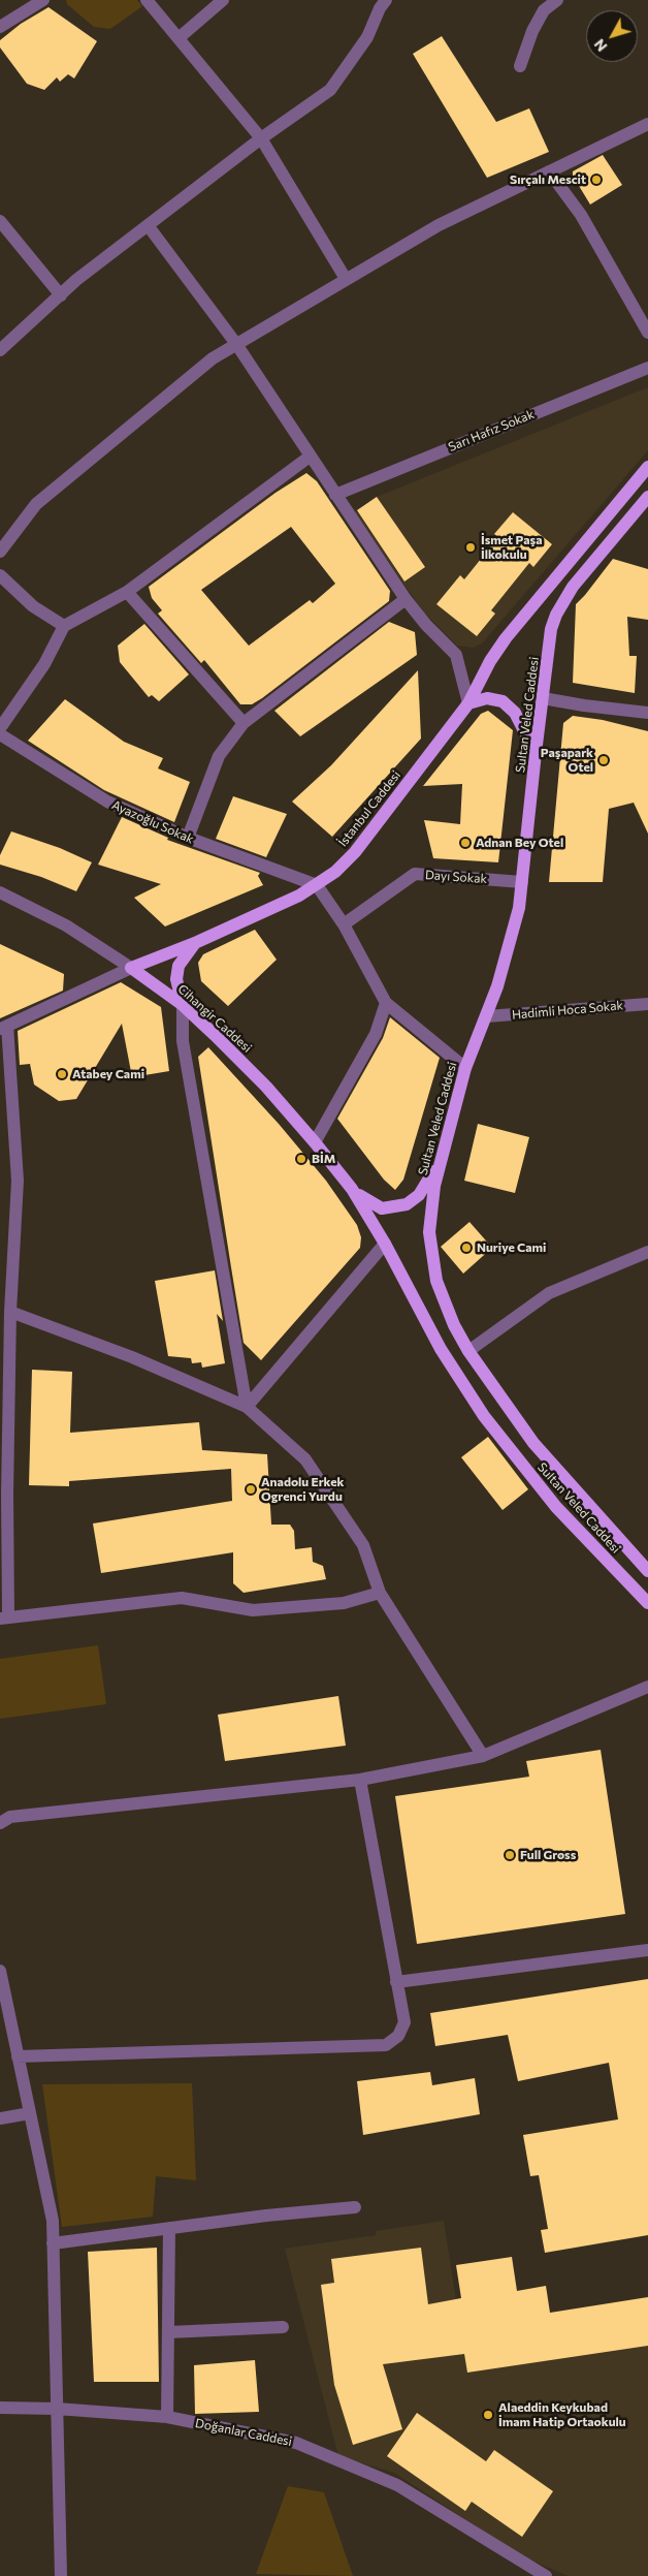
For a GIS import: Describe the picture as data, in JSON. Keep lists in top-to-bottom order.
{
  "streets": {
    "main road": ["Sultan Veled Caddesi", "İstanbul Caddesi", "Cihangir Caddesi"],
    "street": [
      "Sarı Hafız Sokak",
      "Ayazoğlu Sokak",
      "Dayı Sokak",
      "Hadimli Hoca Sokak",
      "Doğanlar Caddesi"
    ]
  },
  "crossings": [
    ["Sultan Veled Caddesi", "Dayı Sokak"],
    ["Sultan Veled Caddesi", "Hadimli Hoca Sokak"],
    ["Sultan Veled Caddesi", "Cihangir Caddesi"],
    ["İstanbul Caddesi", "Ayazoğlu Sokak"],
    ["İstanbul Caddesi", "Cihangir Caddesi"]
  ],
  "places": [
    "Sırçalı Mescit",
    "İsmet Paşa İlkokulu",
    "Paşapark Otel",
    "Adnan Bey Otel",
    "Atabey Cami",
    "BİM",
    "Nuriye Cami",
    "Anadolu Erkek Ogrenci Yurdu",
    "Full Gross",
    "Alaeddin Keykubad İmam Hatip Ortaokulu"
  ],
  "north": "bottom left"
}
